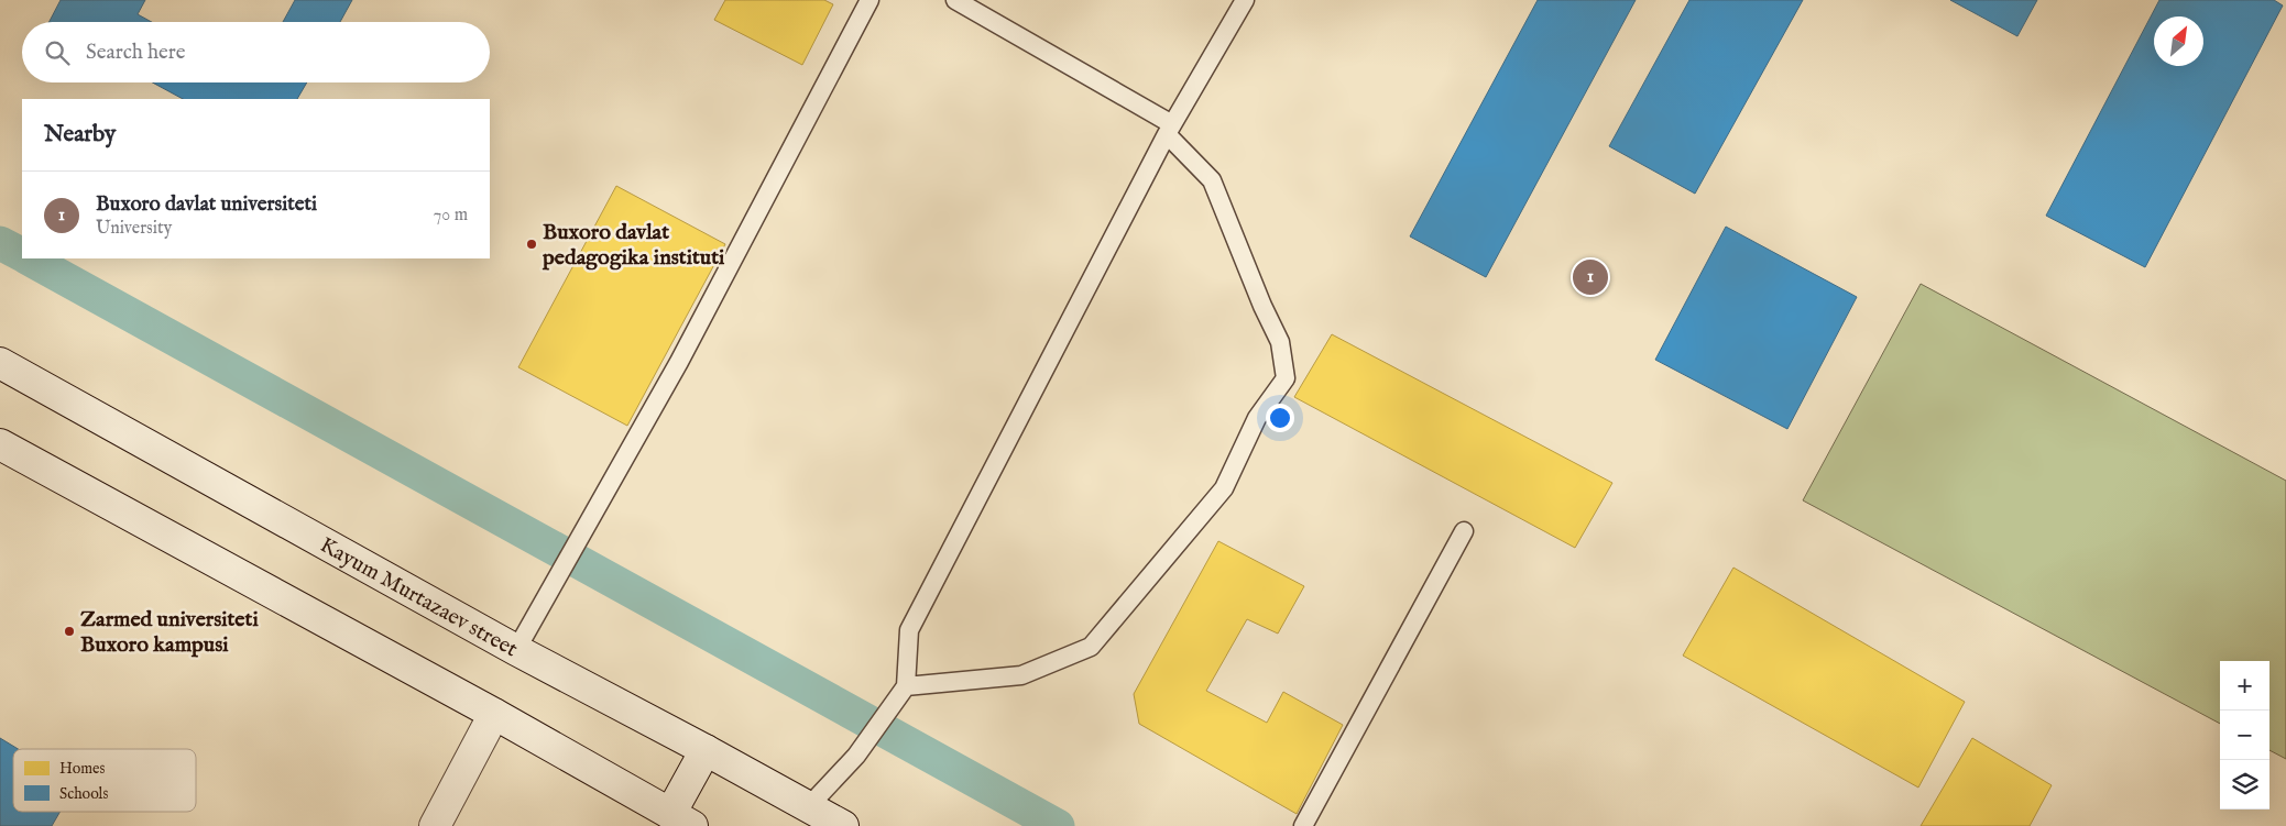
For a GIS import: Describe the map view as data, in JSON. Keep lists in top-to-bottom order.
{
  "streets": {
    "street": ["Kayum Murtazaev street"]
  },
  "places": ["Buxoro davlat pedagogika instituti", "Zarmed universiteti Buxoro kampusi"],
  "legend": ["Homes", "Schools"],
  "north": "top right",
  "page": {
    "search": "Search here",
    "heading": "Nearby",
    "list": [
      {
        "mark": "1",
        "name": "Buxoro davlat universiteti",
        "note": "University",
        "value": "70 m"
      }
    ],
    "pins": "1",
    "map_buttons": ["+", "−"]
  }
}
